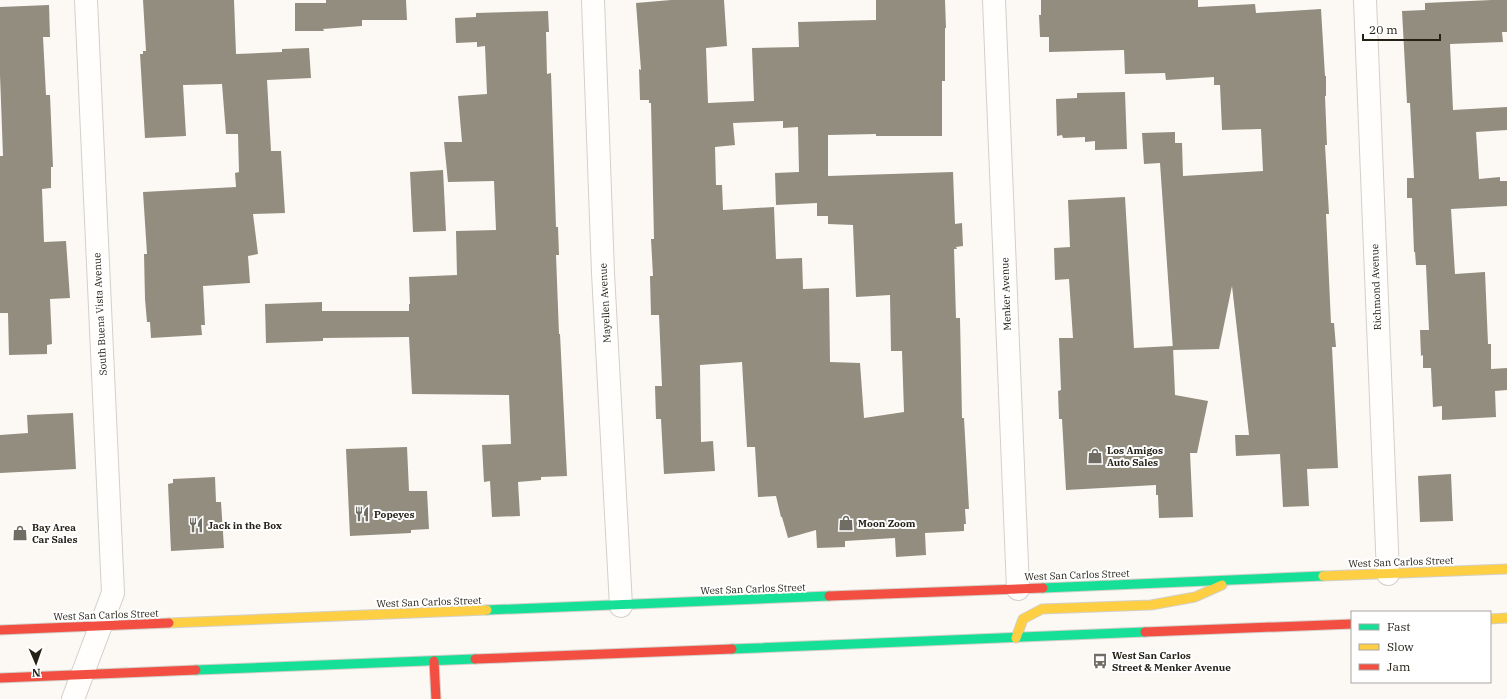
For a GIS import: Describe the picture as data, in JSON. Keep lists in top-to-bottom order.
{
  "streets": {
    "main road": ["West San Carlos Street"],
    "street": [
      "Richmond Avenue",
      "Menker Avenue",
      "Mayellen Avenue",
      "South Buena Vista Avenue"
    ]
  },
  "crossings": [
    ["Richmond Avenue", "West San Carlos Street"],
    ["Menker Avenue", "West San Carlos Street"],
    ["Mayellen Avenue", "West San Carlos Street"],
    ["South Buena Vista Avenue", "West San Carlos Street"]
  ],
  "places": {
    "shop": ["Los Amigos Auto Sales", "Moon Zoom", "Bay Area Car Sales"],
    "restaurant": ["Popeyes", "Jack in the Box"],
    "bus stop": ["West San Carlos Street & Menker Avenue"]
  },
  "legend": ["Fast", "Slow", "Jam"],
  "scale_bar": "20 m",
  "north": "bottom"
}
